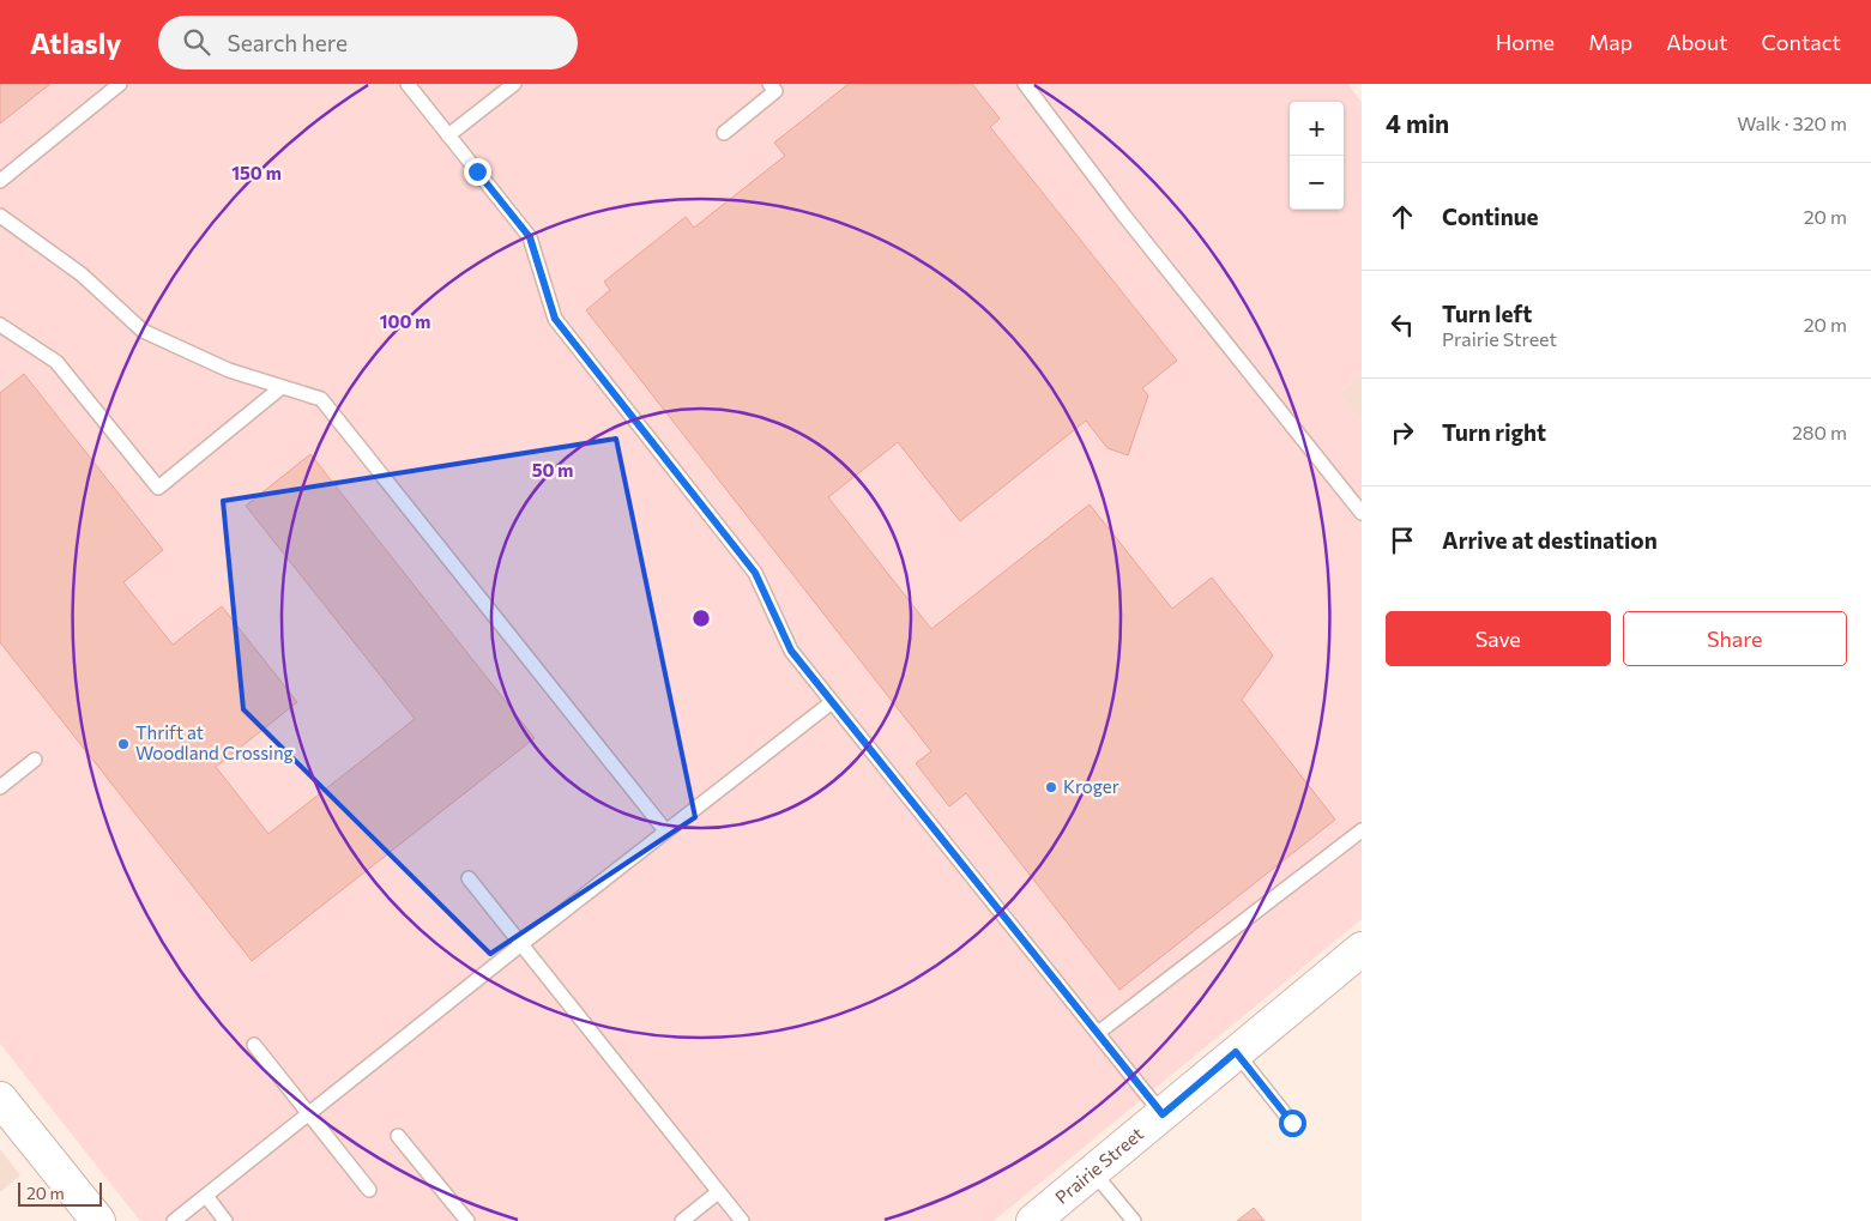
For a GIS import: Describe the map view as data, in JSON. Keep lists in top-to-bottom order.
{
  "streets": {
    "main road": ["Prairie Street"]
  },
  "places": ["Thrift at Woodland Crossing", "Kroger"],
  "scale_bar": "20 m",
  "page": {
    "header": "Atlasly",
    "search": "Search here",
    "nav": [
      "Home",
      "Map",
      "About",
      "Contact"
    ],
    "heading": ["4 min", "Walk · 320 m"],
    "map_buttons": ["+", "−"],
    "list": [
      ["Continue", "20 m"],
      ["Turn left", "Prairie Street", "20 m"],
      ["Turn right", "280 m"],
      "Arrive at destination"
    ],
    "buttons": ["Save", "Share"],
    "scale": "20 m"
  },
  "rings": ["150 m", "100 m", "50 m"]
}
